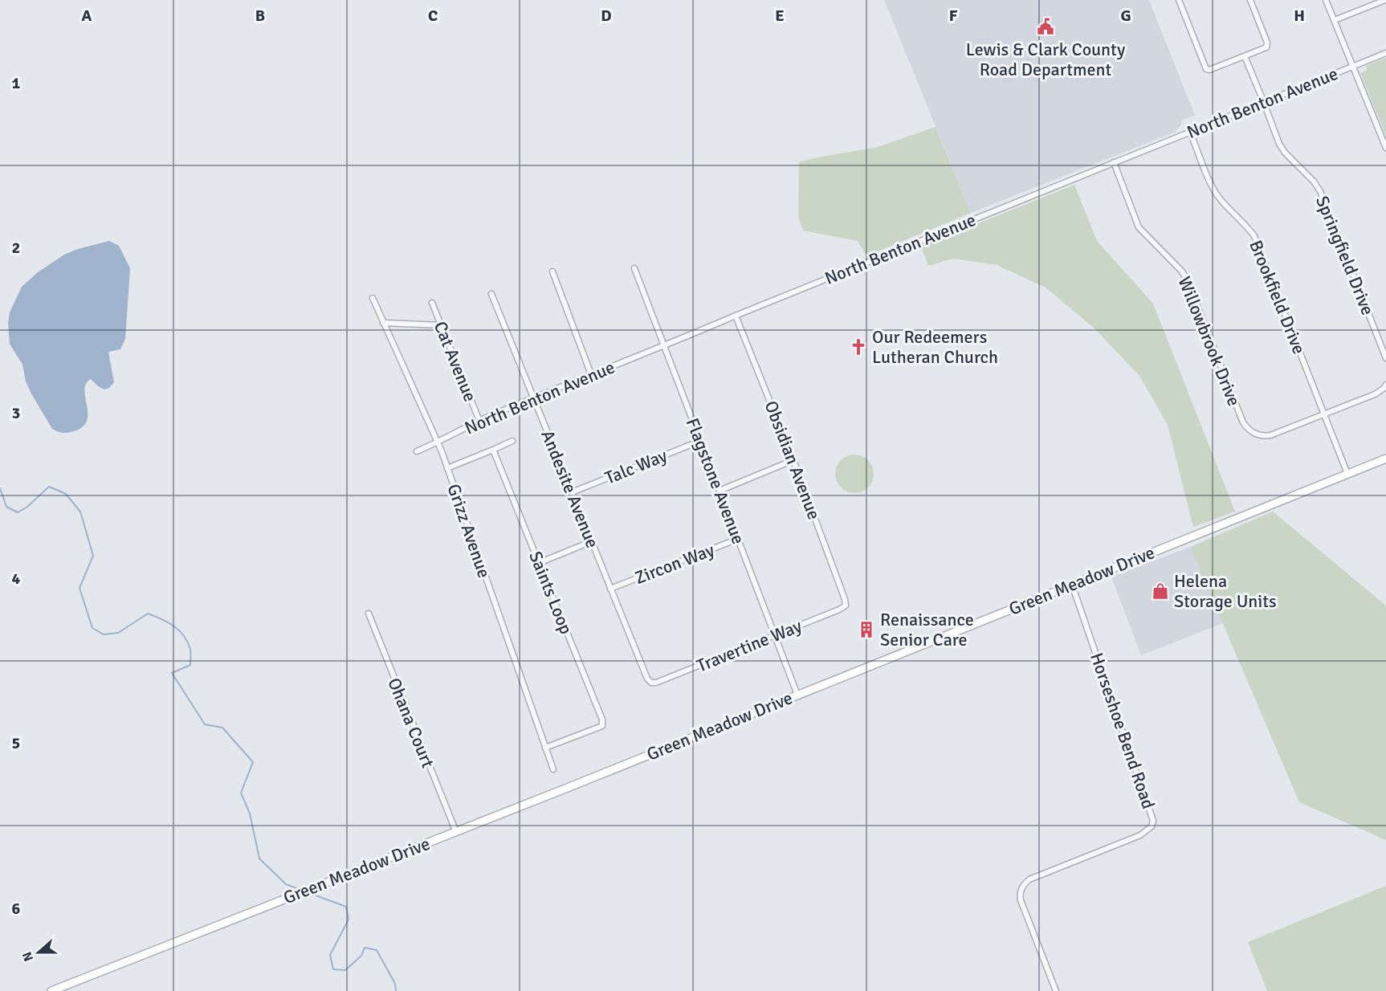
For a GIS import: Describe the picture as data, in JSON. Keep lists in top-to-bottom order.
{
  "streets": {
    "main road": ["Green Meadow Drive"],
    "street": [
      "North Benton Avenue",
      "Springfield Drive",
      "Brookfield Drive",
      "Willowbrook Drive",
      "Cat Avenue",
      "Obsidian Avenue",
      "Talc Way",
      "Flagstone Avenue",
      "Andesite Avenue",
      "Grizz Avenue",
      "Zircon Way",
      "Saints Loop",
      "Travertine Way",
      "Ohana Court",
      "Horseshoe Bend Road"
    ]
  },
  "crossings": [
    ["North Benton Avenue", "Springfield Drive"],
    ["North Benton Avenue", "Brookfield Drive"],
    ["North Benton Avenue", "Willowbrook Drive"],
    ["North Benton Avenue", "Cat Avenue"],
    ["North Benton Avenue", "Obsidian Avenue"],
    ["North Benton Avenue", "Flagstone Avenue"],
    ["North Benton Avenue", "Andesite Avenue"],
    ["North Benton Avenue", "Grizz Avenue"],
    ["Brookfield Drive", "Willowbrook Drive"],
    ["Brookfield Drive", "Green Meadow Drive"],
    ["Obsidian Avenue", "Travertine Way"],
    ["Talc Way", "Flagstone Avenue"],
    ["Talc Way", "Andesite Avenue"],
    ["Flagstone Avenue", "Zircon Way"],
    ["Flagstone Avenue", "Green Meadow Drive"],
    ["Flagstone Avenue", "Travertine Way"],
    ["Andesite Avenue", "Zircon Way"],
    ["Andesite Avenue", "Travertine Way"],
    ["Grizz Avenue", "Saints Loop"],
    ["Green Meadow Drive", "Ohana Court"],
    ["Green Meadow Drive", "Horseshoe Bend Road"]
  ],
  "places": {
    "public building": ["Lewis & Clark County Road Department"],
    "church": ["Our Redeemers Lutheran Church"],
    "shop": ["Helena Storage Units"],
    "building": ["Renaissance Senior Care"]
  },
  "north": "left",
  "grid": {
    "columns": [
      "A",
      "B",
      "C",
      "D",
      "E",
      "F",
      "G",
      "H"
    ],
    "rows": [
      "1",
      "2",
      "3",
      "4",
      "5",
      "6"
    ]
  }
}
